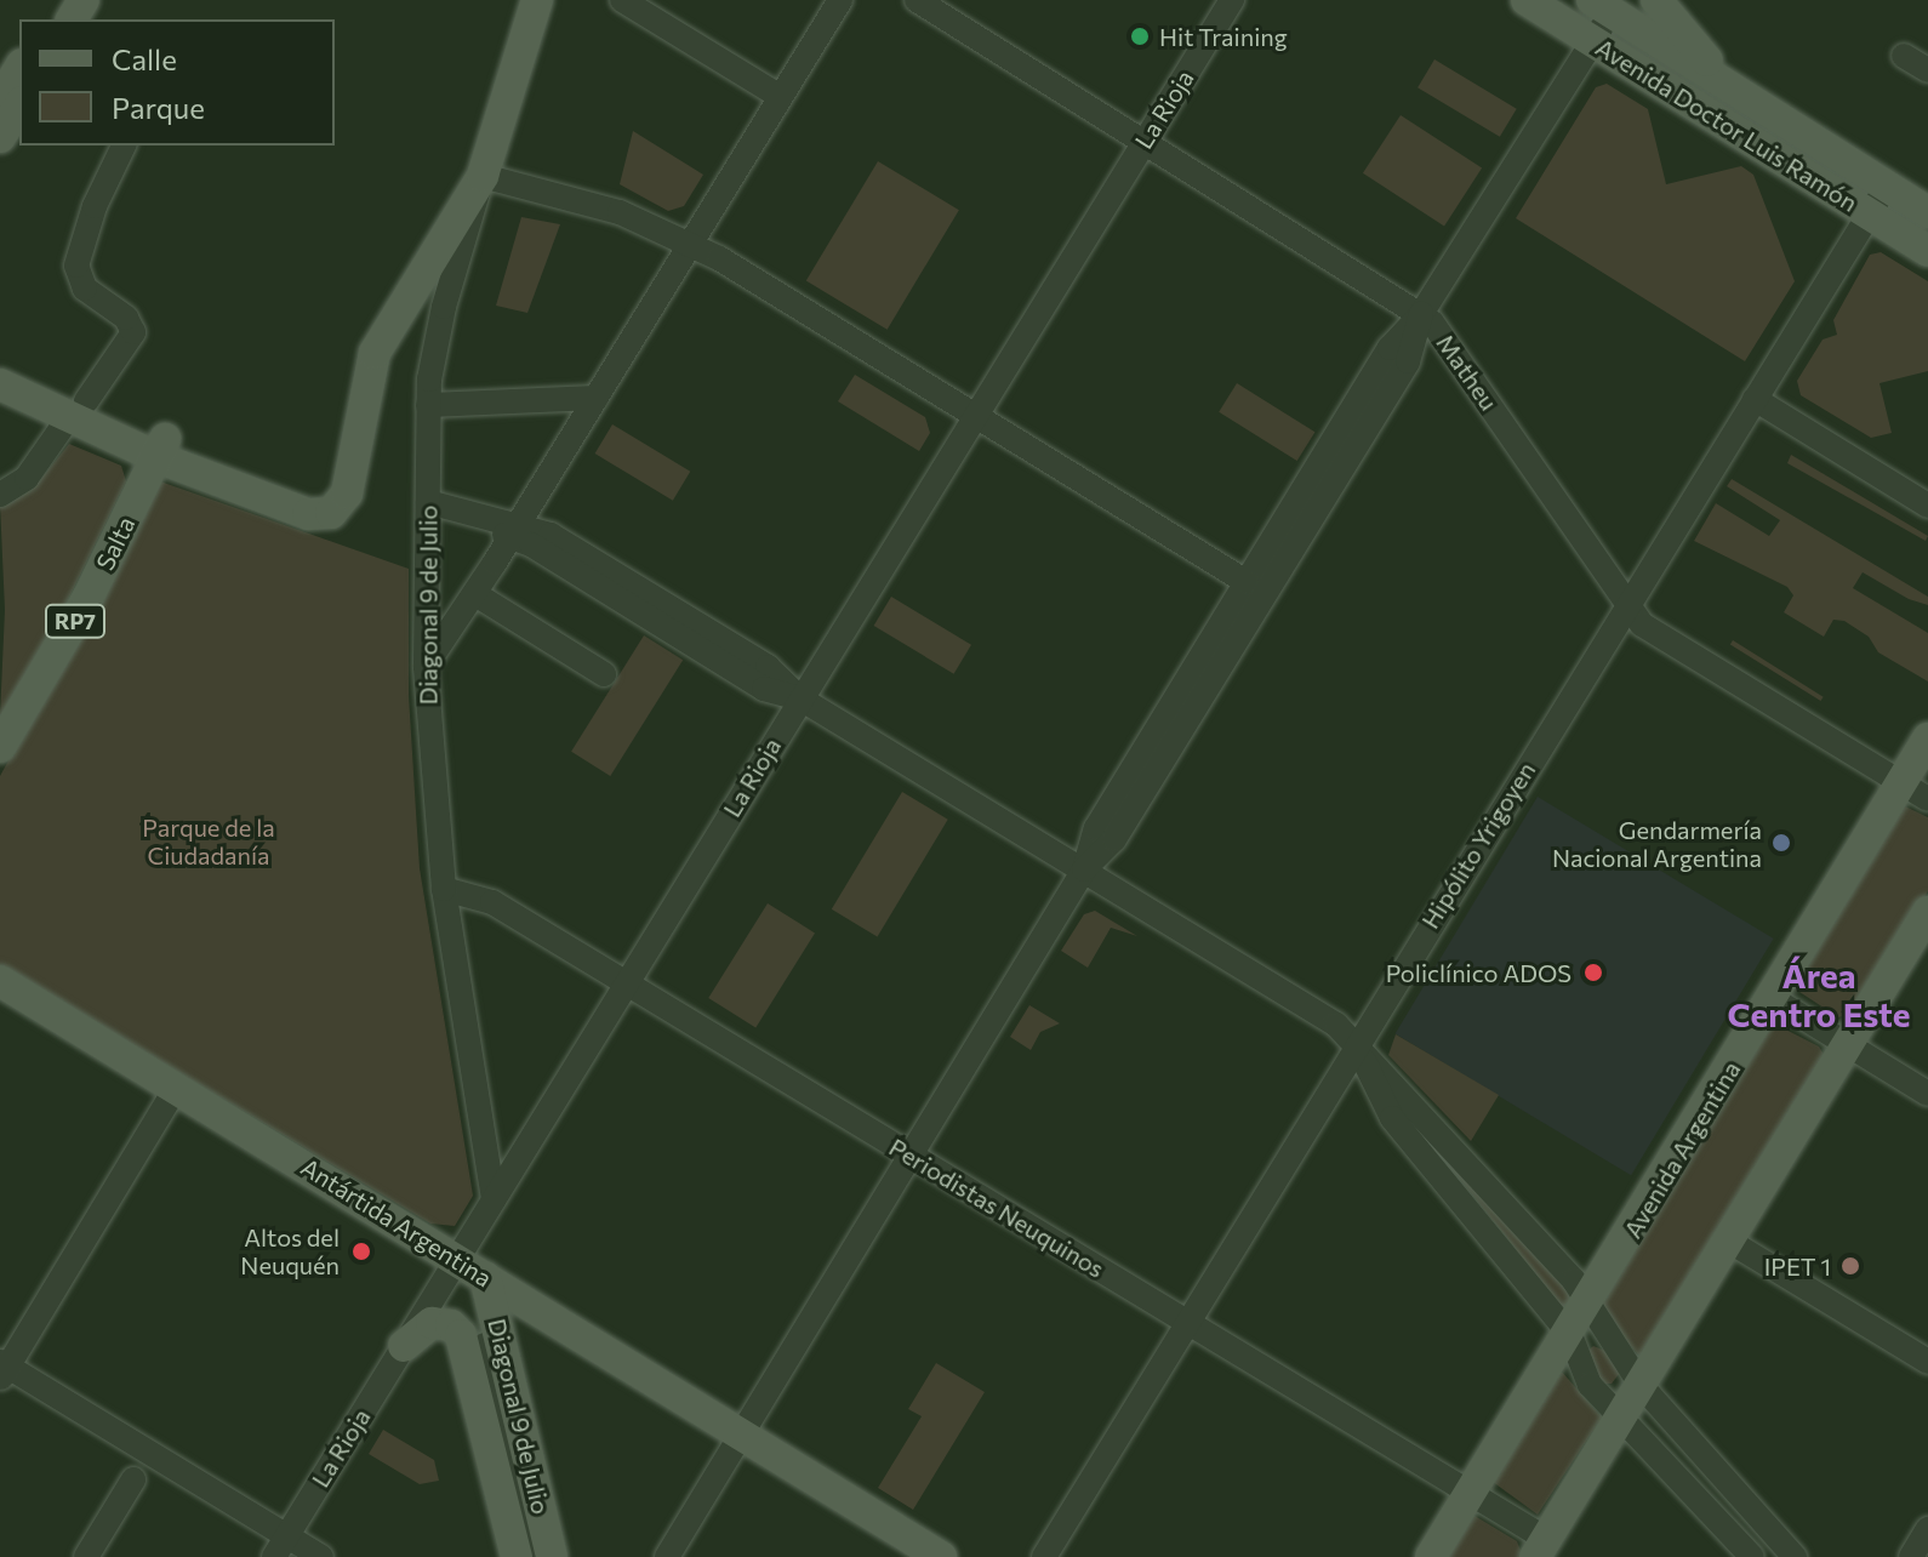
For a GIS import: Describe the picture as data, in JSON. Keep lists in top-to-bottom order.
{
  "streets": {
    "main road": [
      "Avenida Doctor Luis Ramón",
      "Salta",
      "Diagonal 9 de Julio",
      "RP7",
      "Avenida Argentina",
      "Antártida Argentina"
    ],
    "street": [
      "La Rioja",
      "Matheu",
      "Hipólito Yrigoyen",
      "Periodistas Neuquinos"
    ]
  },
  "crossings": [
    ["La Rioja", "Matheu"],
    ["La Rioja", "Diagonal 9 de Julio"],
    ["La Rioja", "Periodistas Neuquinos"],
    ["La Rioja", "Antártida Argentina"],
    ["Avenida Doctor Luis Ramón", "Hipólito Yrigoyen"],
    ["Matheu", "Hipólito Yrigoyen"],
    ["Matheu", "Avenida Argentina"],
    ["Diagonal 9 de Julio", "Periodistas Neuquinos"],
    ["Diagonal 9 de Julio", "Antártida Argentina"],
    ["Hipólito Yrigoyen", "Periodistas Neuquinos"],
    ["Avenida Argentina", "Periodistas Neuquinos"]
  ],
  "districts": ["Área Centro Este"],
  "parks": ["Parque de la Ciudadanía"],
  "places": [
    "Hit Training",
    "Gendarmería Nacional Argentina",
    "Policlínico ADOS",
    "Altos del Neuquén",
    "IPET 1"
  ],
  "legend": ["Calle", "Parque"]
}
